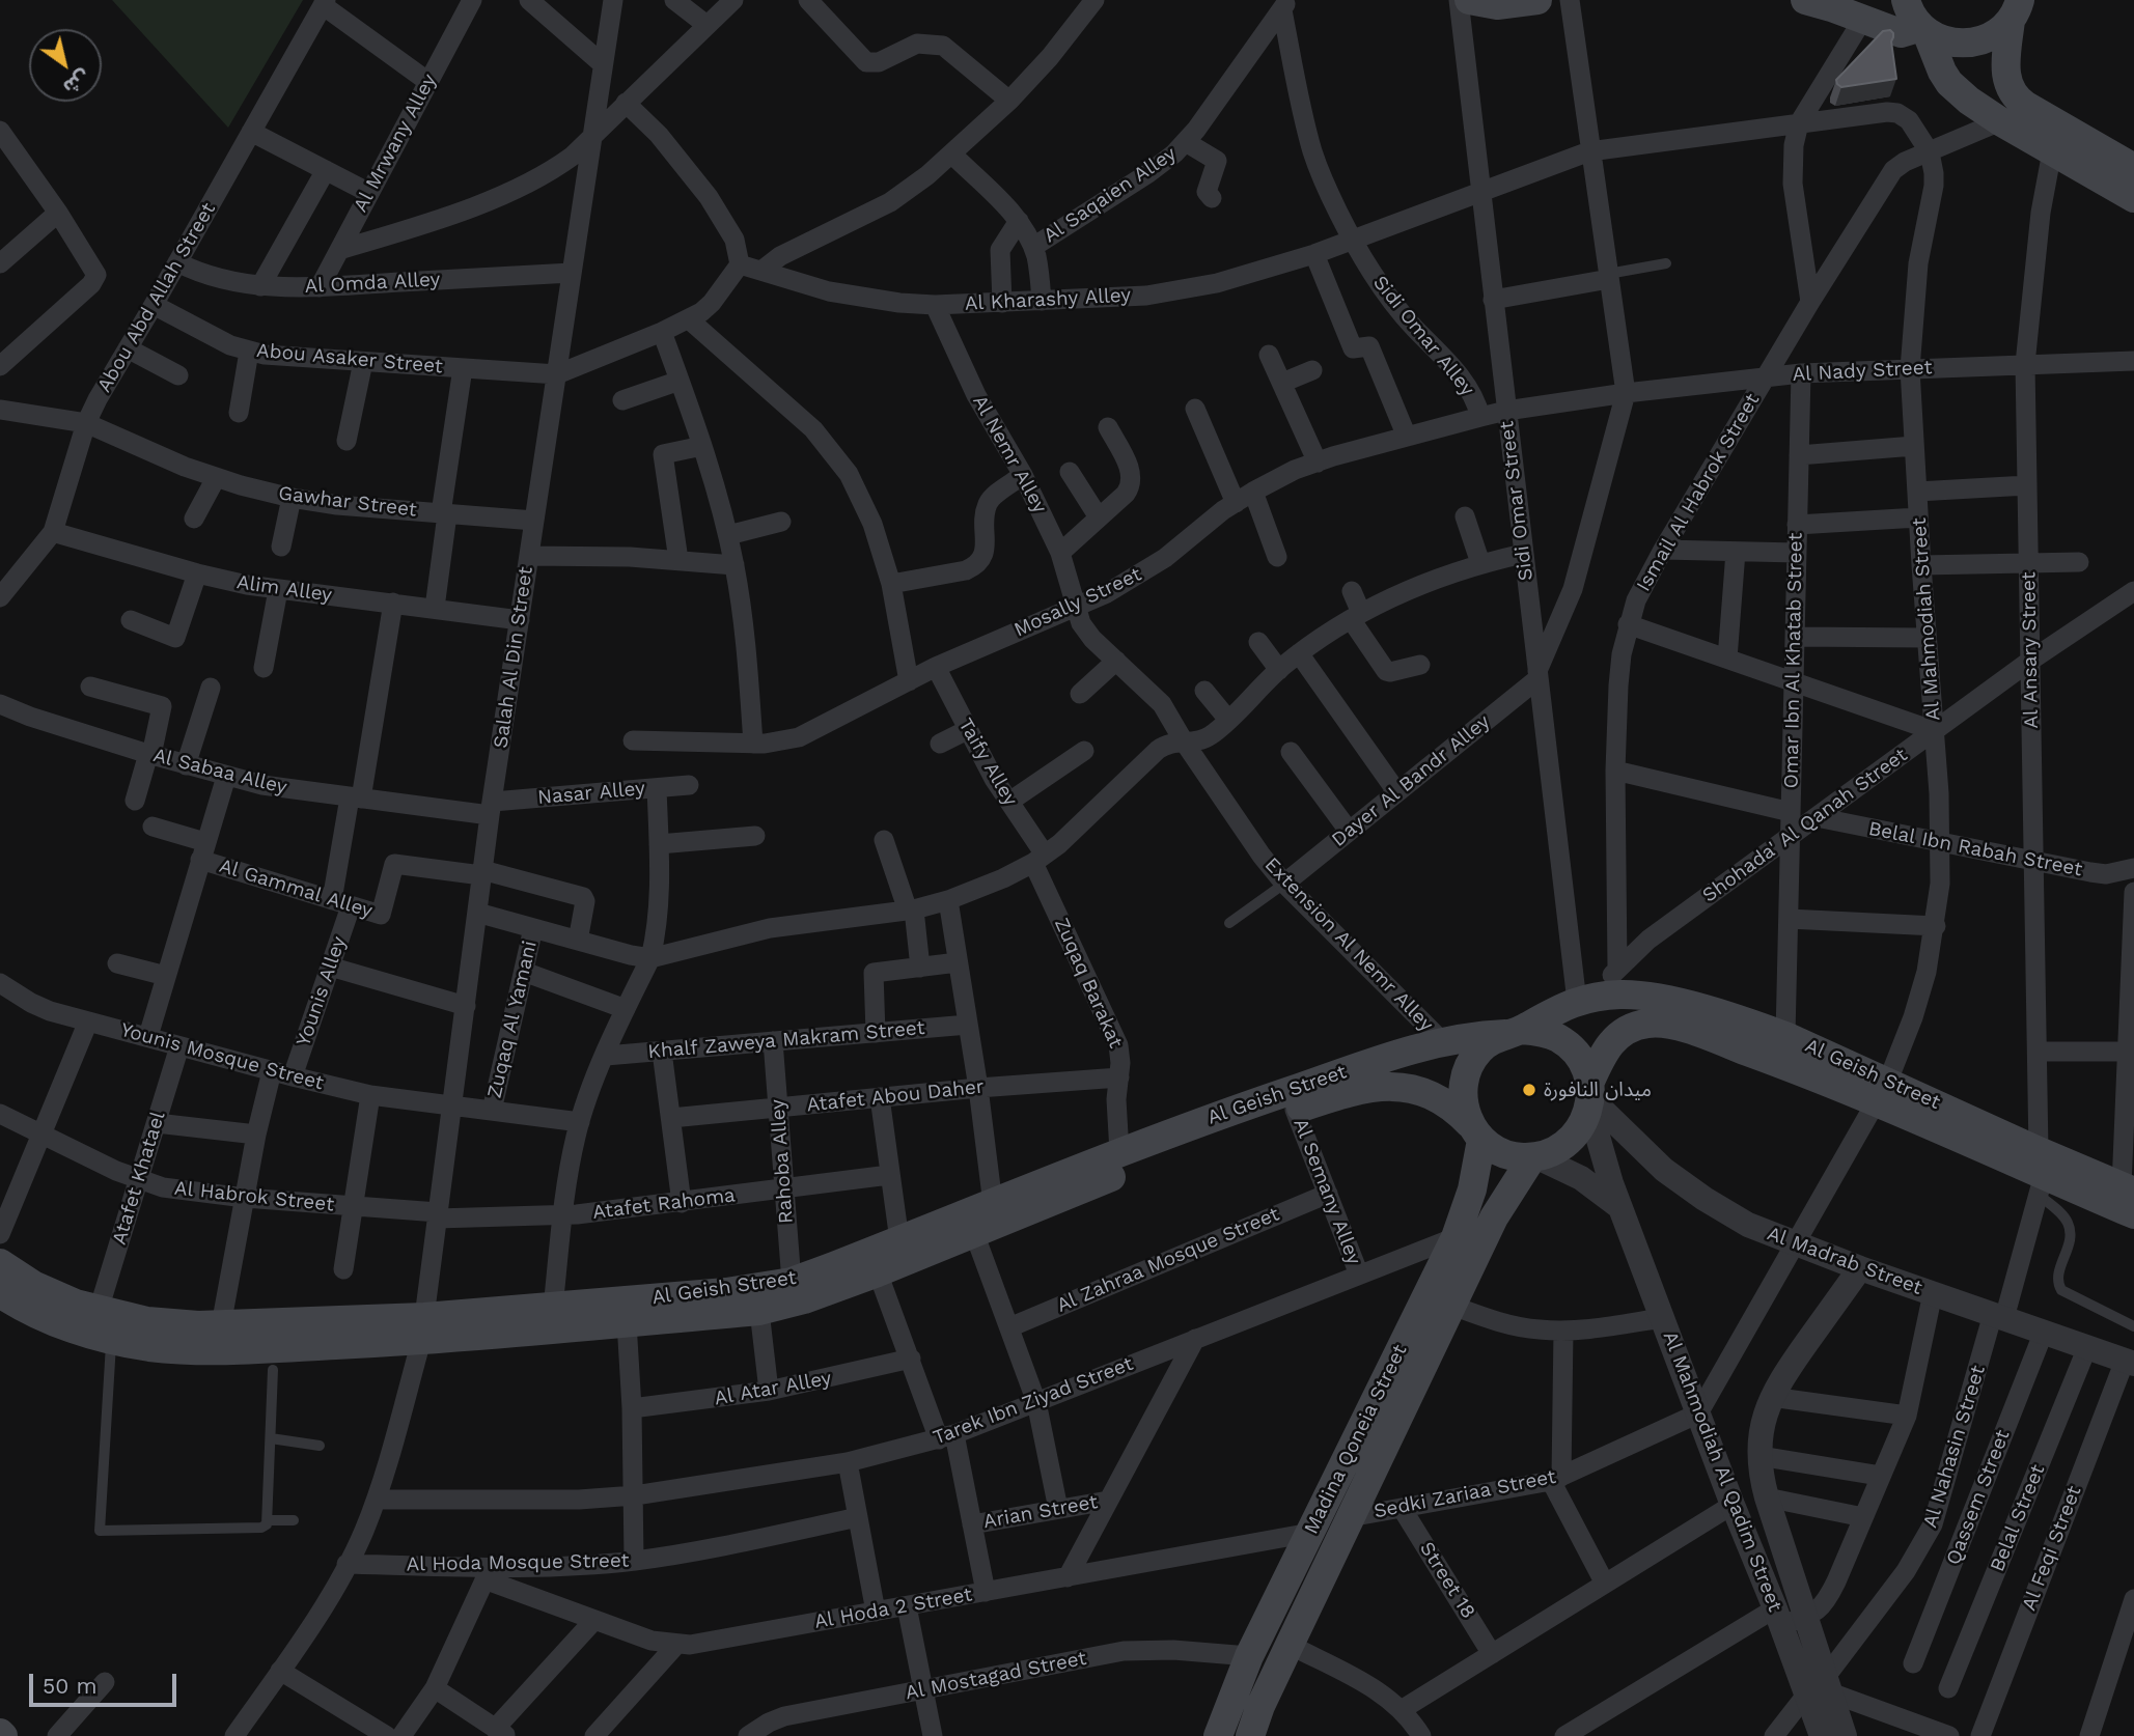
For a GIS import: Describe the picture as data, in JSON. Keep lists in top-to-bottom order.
{
  "streets": {
    "main road": ["Al Geish Street", "Madina Qoneia Street"],
    "street": [
      "Al Mrwany Alley",
      "Al Saqaien Alley",
      "Al Omda Alley",
      "Abou Abd Allah Street",
      "Al Kharashy Alley",
      "Sidi Omar Alley",
      "Abou Asaker Street",
      "Al Nady Street",
      "Al Nemr Alley",
      "Ismail Al Habrok Street",
      "Sidi Omar Street",
      "Gawhar Street",
      "Alim Alley",
      "Mosally Street",
      "Al Mahmodiah Street",
      "Al Ansary Street",
      "Salah Al Din Street",
      "Omar Ibn Al Khatab Street",
      "Taify Alley",
      "Al Sabaa Alley",
      "Dayer Al Bandr Alley",
      "Nasar Alley",
      "Shohada' Al Qanah Street",
      "Belal Ibn Rabah Street",
      "Al Gammal Alley",
      "Extension Al Nemr Alley",
      "Zuqaq Barakat",
      "Younis Alley",
      "Zuqaq Al Yamani",
      "Khalf Zaweya Makram Street",
      "Younis Mosque Street",
      "Atafet Abou Daher",
      "Rahoba Alley",
      "Atafet Khatael",
      "Al Semany Alley",
      "Al Habrok Street",
      "Atafet Rahoma",
      "Al Zahraa Mosque Street",
      "Al Madrab Street",
      "Al Atar Alley",
      "Tarek Ibn Ziyad Street",
      "Al Nahasin Street",
      "Al Mahmodiah Al Qadim Street",
      "Sedki Zariaa Street",
      "Qassem Street",
      "Arian Street",
      "Belal Street",
      "Al Feqi Street",
      "Al Hoda Mosque Street",
      "Street 18",
      "Al Hoda 2 Street",
      "Al Mostagad Street"
    ]
  },
  "crossings": [
    ["Al Mrwany Alley", "Al Omda Alley"],
    ["Al Saqaien Alley", "Sidi Omar Alley"],
    ["Al Omda Alley", "Abou Abd Allah Street"],
    ["Al Omda Alley", "Salah Al Din Street"],
    ["Abou Abd Allah Street", "Abou Asaker Street"],
    ["Abou Abd Allah Street", "Gawhar Street"],
    ["Abou Abd Allah Street", "Alim Alley"],
    ["Al Kharashy Alley", "Sidi Omar Alley"],
    ["Al Kharashy Alley", "Al Nemr Alley"],
    ["Al Kharashy Alley", "Ismail Al Habrok Street"],
    ["Al Kharashy Alley", "Sidi Omar Street"],
    ["Al Kharashy Alley", "Al Mahmodiah Street"],
    ["Sidi Omar Alley", "Mosally Street"],
    ["Abou Asaker Street", "Salah Al Din Street"],
    ["Al Nady Street", "Ismail Al Habrok Street"],
    ["Al Nady Street", "Sidi Omar Street"],
    ["Al Nady Street", "Mosally Street"],
    ["Al Nady Street", "Al Mahmodiah Street"],
    ["Al Nady Street", "Al Ansary Street"],
    ["Al Nady Street", "Omar Ibn Al Khatab Street"],
    ["Al Nemr Alley", "Mosally Street"],
    ["Al Nemr Alley", "Extension Al Nemr Alley"],
    ["Ismail Al Habrok Street", "Al Mahmodiah Street"],
    ["Ismail Al Habrok Street", "Shohada' Al Qanah Street"],
    ["Sidi Omar Street", "Mosally Street"],
    ["Sidi Omar Street", "Dayer Al Bandr Alley"],
    ["Sidi Omar Street", "Shohada' Al Qanah Street"],
    ["Sidi Omar Street", "Al Geish Street"],
    ["Gawhar Street", "Salah Al Din Street"],
    ["Alim Alley", "Salah Al Din Street"],
    ["Alim Alley", "Younis Alley"],
    ["Mosally Street", "Taify Alley"],
    ["Mosally Street", "Extension Al Nemr Alley"],
    ["Al Mahmodiah Street", "Shohada' Al Qanah Street"],
    ["Al Mahmodiah Street", "Belal Ibn Rabah Street"],
    ["Al Mahmodiah Street", "Al Geish Street"],
    ["Al Mahmodiah Street", "Al Madrab Street"],
    ["Al Mahmodiah Street", "Al Mahmodiah Al Qadim Street"],
    ["Al Mahmodiah Street", "Sedki Zariaa Street"],
    ["Al Ansary Street", "Shohada' Al Qanah Street"],
    ["Al Ansary Street", "Belal Ibn Rabah Street"],
    ["Al Ansary Street", "Al Geish Street"],
    ["Al Ansary Street", "Al Nahasin Street"],
    ["Salah Al Din Street", "Al Sabaa Alley"],
    ["Salah Al Din Street", "Nasar Alley"],
    ["Salah Al Din Street", "Al Gammal Alley"],
    ["Salah Al Din Street", "Younis Mosque Street"],
    ["Salah Al Din Street", "Al Geish Street"],
    ["Salah Al Din Street", "Al Habrok Street"],
    ["Salah Al Din Street", "Atafet Rahoma"],
    ["Salah Al Din Street", "Tarek Ibn Ziyad Street"],
    ["Salah Al Din Street", "Al Hoda Mosque Street"],
    ["Omar Ibn Al Khatab Street", "Shohada' Al Qanah Street"],
    ["Omar Ibn Al Khatab Street", "Al Geish Street"],
    ["Taify Alley", "Zuqaq Barakat"],
    ["Al Sabaa Alley", "Nasar Alley"],
    ["Al Sabaa Alley", "Younis Alley"],
    ["Dayer Al Bandr Alley", "Extension Al Nemr Alley"],
    ["Shohada' Al Qanah Street", "Belal Ibn Rabah Street"],
    ["Shohada' Al Qanah Street", "Al Geish Street"],
    ["Al Gammal Alley", "Younis Alley"],
    ["Extension Al Nemr Alley", "Al Geish Street"],
    ["Zuqaq Barakat", "Al Geish Street"],
    ["Zuqaq Barakat", "Atafet Abou Daher"],
    ["Younis Alley", "Younis Mosque Street"],
    ["Zuqaq Al Yamani", "Younis Mosque Street"],
    ["Khalf Zaweya Makram Street", "Rahoba Alley"],
    ["Younis Mosque Street", "Atafet Khatael"],
    ["Al Geish Street", "Rahoba Alley"],
    ["Al Geish Street", "Atafet Khatael"],
    ["Al Geish Street", "Al Semany Alley"],
    ["Al Geish Street", "Al Madrab Street"],
    ["Al Geish Street", "Madina Qoneia Street"],
    ["Al Geish Street", "Al Nahasin Street"],
    ["Al Geish Street", "Al Mahmodiah Al Qadim Street"],
    ["Atafet Abou Daher", "Rahoba Alley"],
    ["Rahoba Alley", "Atafet Rahoma"],
    ["Atafet Khatael", "Al Habrok Street"],
    ["Al Semany Alley", "Al Zahraa Mosque Street"],
    ["Al Semany Alley", "Tarek Ibn Ziyad Street"],
    ["Al Habrok Street", "Atafet Rahoma"],
    ["Al Madrab Street", "Madina Qoneia Street"],
    ["Al Madrab Street", "Al Nahasin Street"],
    ["Al Madrab Street", "Al Mahmodiah Al Qadim Street"],
    ["Al Madrab Street", "Qassem Street"],
    ["Al Madrab Street", "Belal Street"],
    ["Al Madrab Street", "Al Feqi Street"],
    ["Tarek Ibn Ziyad Street", "Madina Qoneia Street"],
    ["Madina Qoneia Street", "Al Mahmodiah Al Qadim Street"],
    ["Madina Qoneia Street", "Sedki Zariaa Street"],
    ["Madina Qoneia Street", "Al Hoda 2 Street"],
    ["Madina Qoneia Street", "Al Mostagad Street"],
    ["Al Nahasin Street", "Al Mahmodiah Al Qadim Street"],
    ["Al Mahmodiah Al Qadim Street", "Sedki Zariaa Street"],
    ["Sedki Zariaa Street", "Street 18"],
    ["Al Hoda Mosque Street", "Al Hoda 2 Street"]
  ],
  "places": ["ميدان النافورة"],
  "scale_bar": "50 m",
  "north": "bottom right"
}
